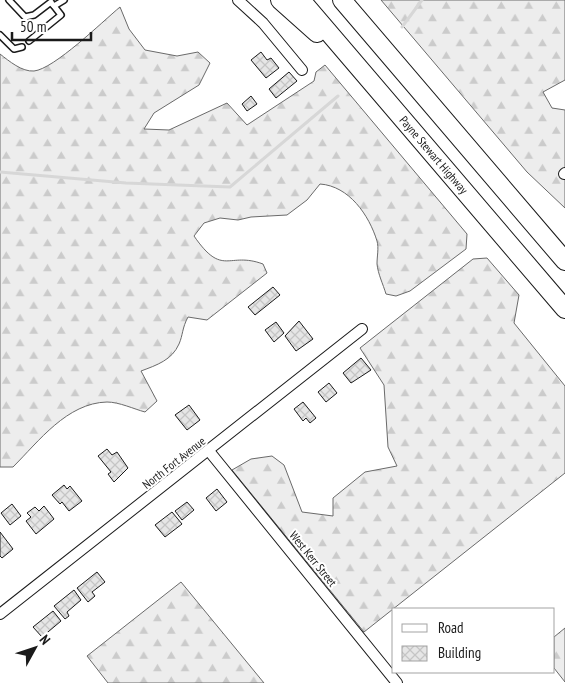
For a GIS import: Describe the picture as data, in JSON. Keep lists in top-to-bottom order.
{
  "streets": {
    "highway": ["Payne Stewart Highway"],
    "street": ["North Fort Avenue", "West Kerr Street"]
  },
  "crossings": [
    ["North Fort Avenue", "West Kerr Street"]
  ],
  "legend": ["Road", "Building"],
  "scale_bar": "50 m",
  "north": "top right"
}
